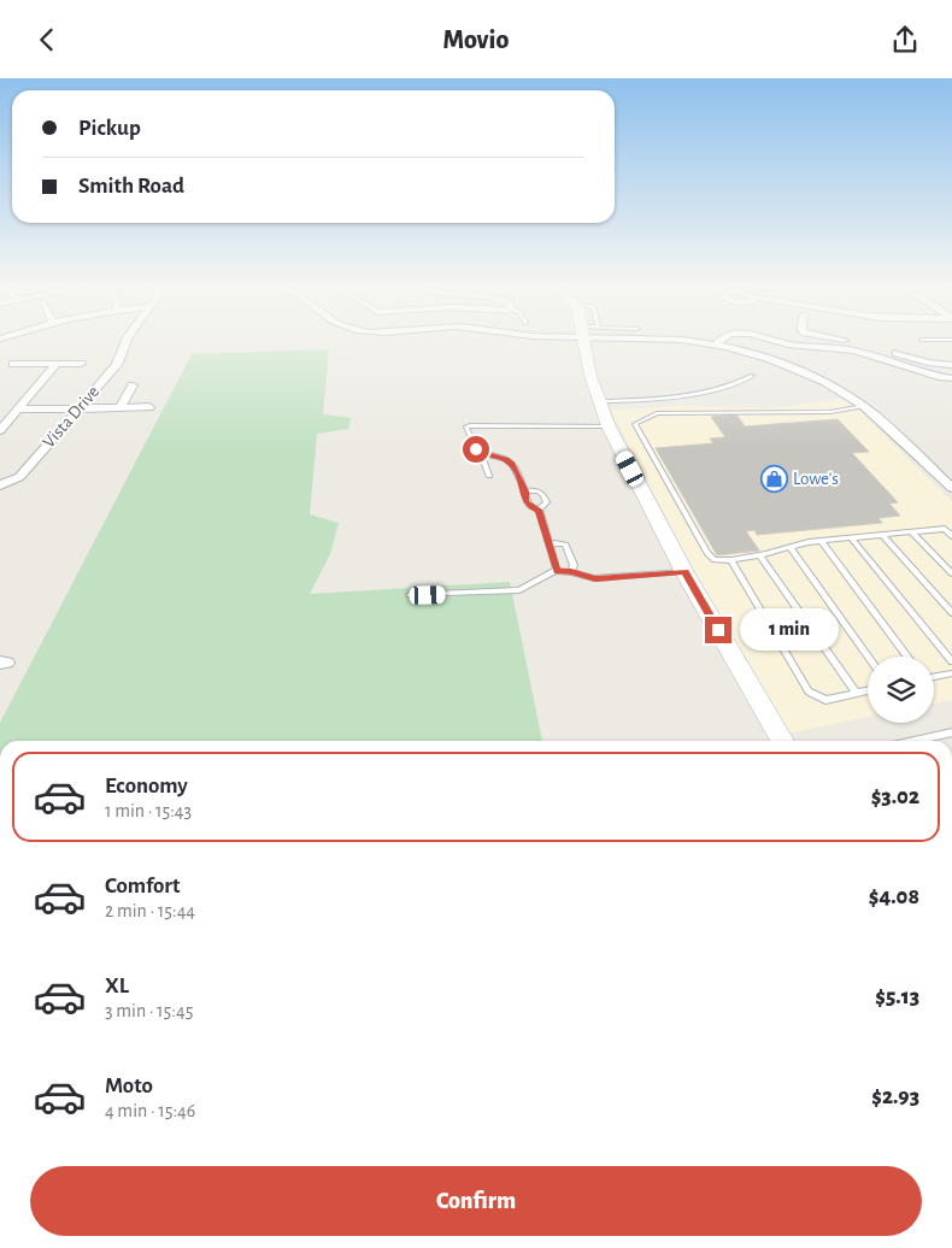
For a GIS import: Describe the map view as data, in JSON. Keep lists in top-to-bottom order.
{
  "streets": {
    "street": ["Vista Drive"]
  },
  "places": {
    "shop": ["Lowe's"]
  },
  "page": {
    "header": "Movio",
    "banner": ["Pickup", "Smith Road"],
    "bubble": "1 min",
    "list": [
      {
        "name": "Economy",
        "note": "1 min · 15:43",
        "value": "$3.02"
      },
      {
        "name": "Comfort",
        "note": "2 min · 15:44",
        "value": "$4.08"
      },
      {
        "name": "XL",
        "note": "3 min · 15:45",
        "value": "$5.13"
      },
      {
        "name": "Moto",
        "note": "4 min · 15:46",
        "value": "$2.93"
      }
    ],
    "buttons": "Confirm"
  }
}
